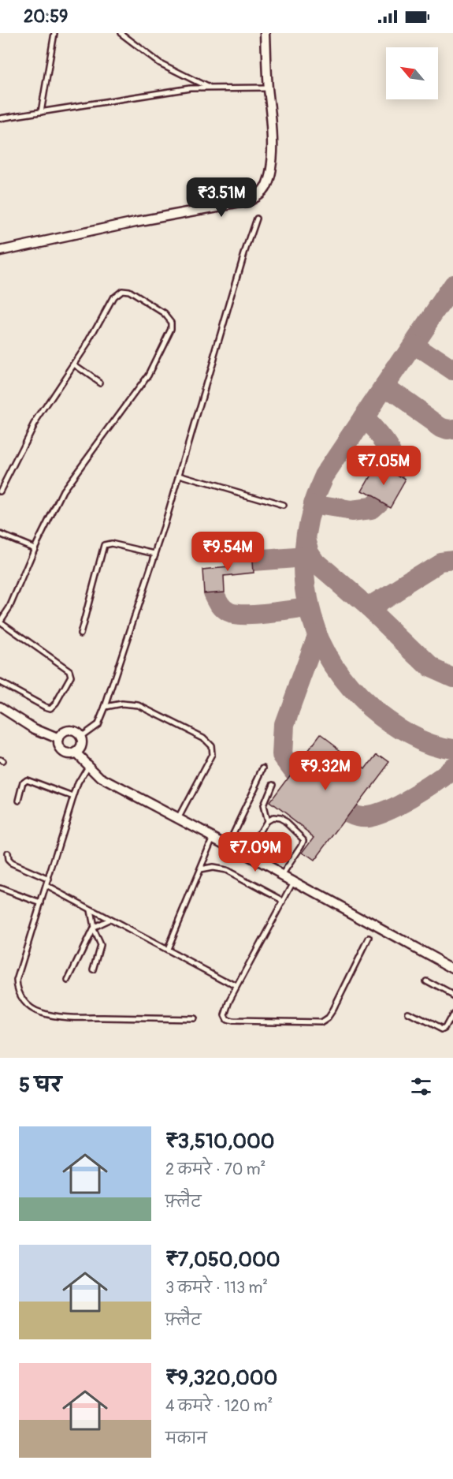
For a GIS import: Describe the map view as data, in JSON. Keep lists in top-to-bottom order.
{
  "north": "top left",
  "page": {
    "status": "20:59",
    "price": [
      "₹3.51M",
      "₹7.05M",
      "₹9.54M",
      "₹9.32M",
      "₹7.09M"
    ],
    "heading": "5 घर",
    "list": [
      {
        "name": "₹3,510,000",
        "note": "2 कमरे · 70 m² · फ़्लैट"
      },
      {
        "name": "₹7,050,000",
        "note": "3 कमरे · 113 m² · फ़्लैट"
      },
      {
        "name": "₹9,320,000",
        "note": "4 कमरे · 120 m² · मकान"
      }
    ]
  }
}
